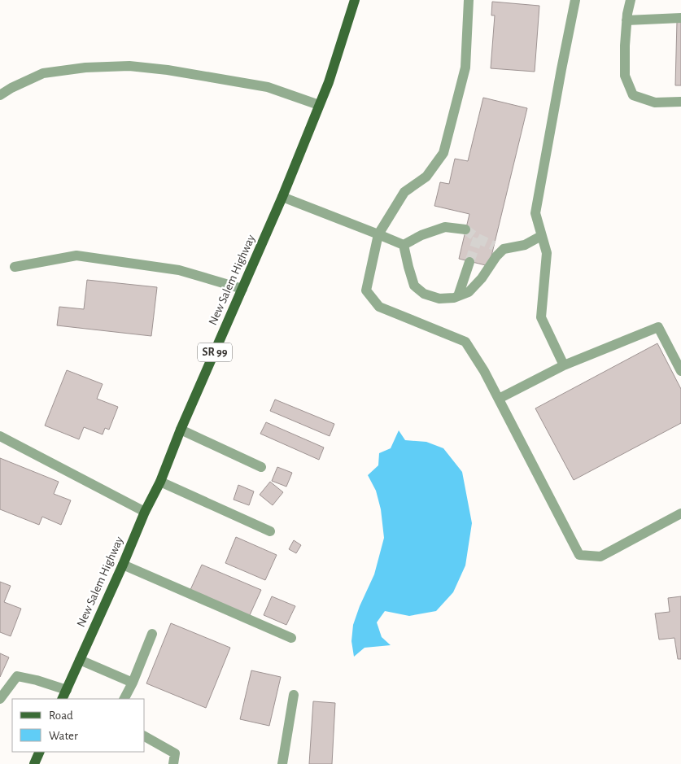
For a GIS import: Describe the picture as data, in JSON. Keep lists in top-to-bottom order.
{
  "streets": {
    "main road": ["New Salem Highway", "SR 99"]
  },
  "legend": ["Road", "Water"]
}
